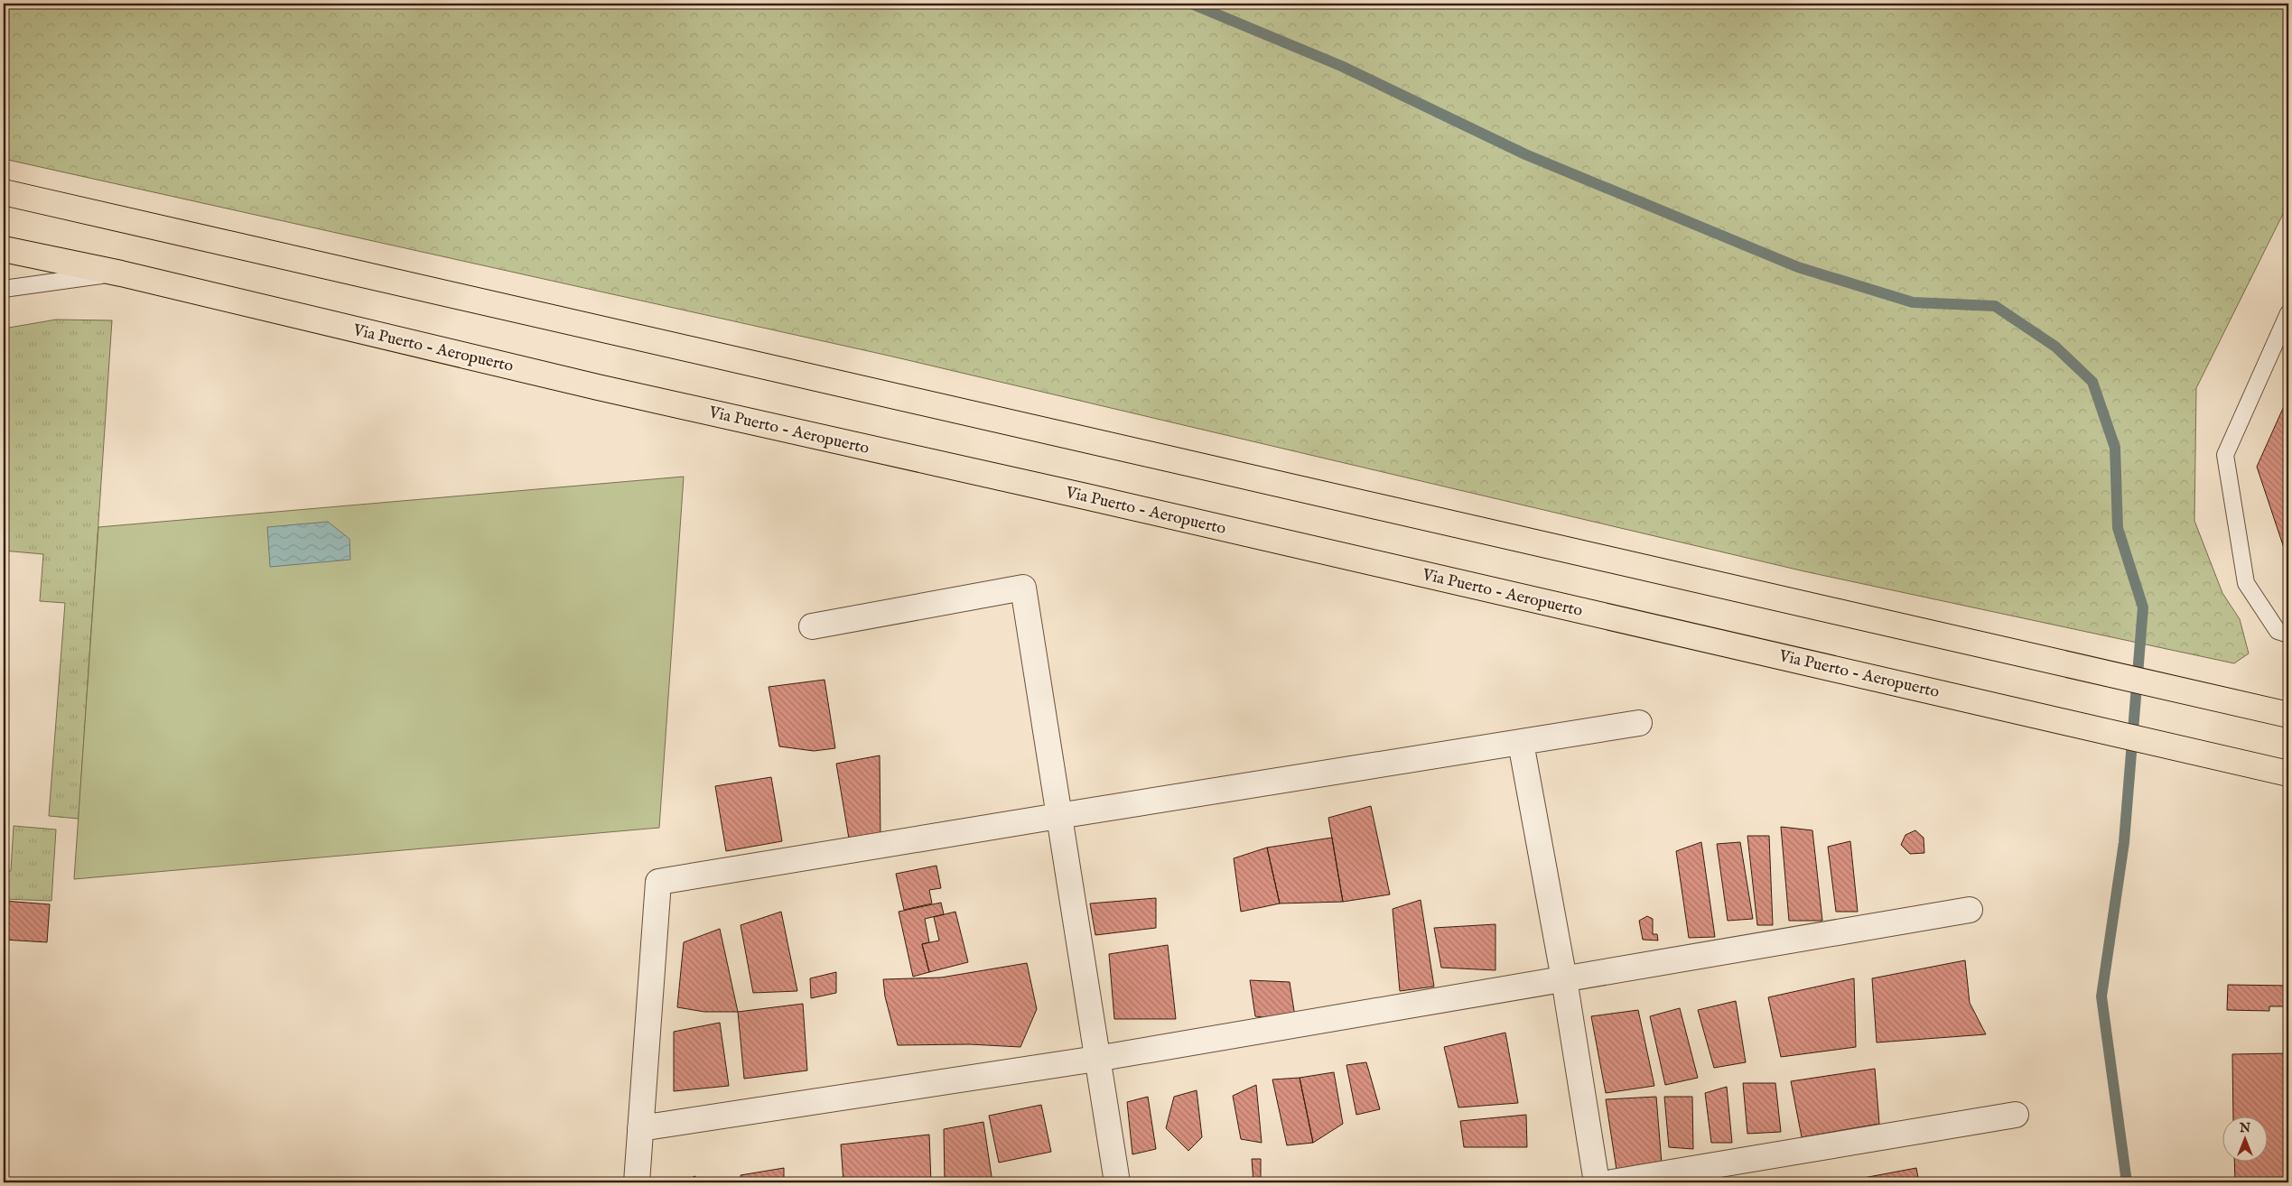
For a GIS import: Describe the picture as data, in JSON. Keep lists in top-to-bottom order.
{
  "streets": {
    "main road": ["Via Puerto - Aeropuerto"]
  },
  "north": "top"
}
